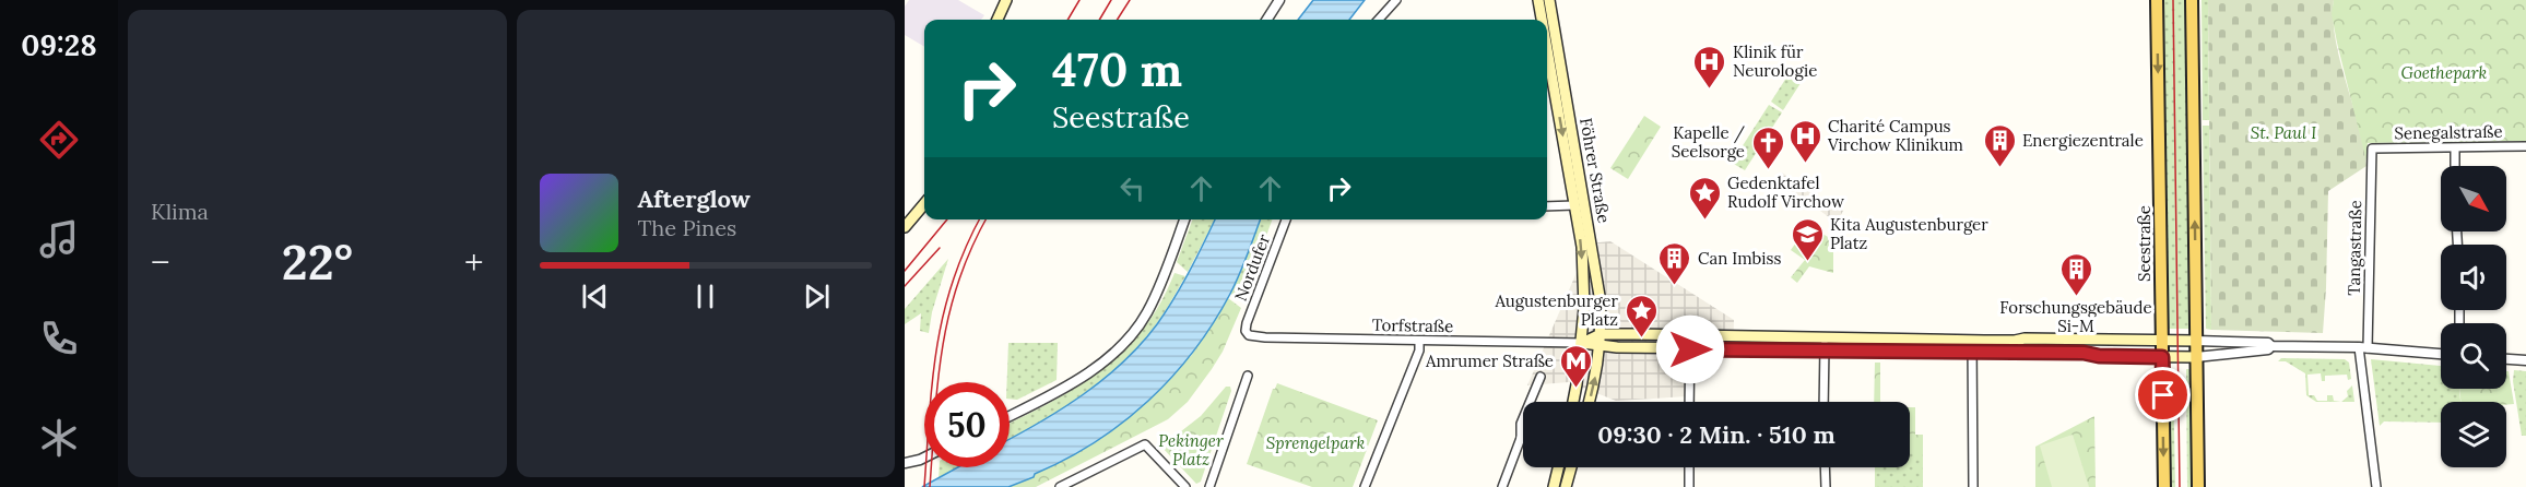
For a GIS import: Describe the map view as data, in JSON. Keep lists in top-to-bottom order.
{
  "streets": {
    "main road": ["Föhrer Straße", "Seestraße"],
    "street": [
      "Senegalstraße",
      "Tangastraße",
      "Nordufer",
      "Torfstraße"
    ]
  },
  "crossings": [
    ["Senegalstraße", "Tangastraße"],
    ["Föhrer Straße", "Torfstraße"],
    ["Nordufer", "Torfstraße"]
  ],
  "parks": [
    "Goethepark",
    "St. Paul I",
    "Pekinger Platz",
    "Sprengelpark"
  ],
  "places": {
    "hospital": ["Klinik für Neurologie", "Charité Campus Virchow Klinikum"],
    "building": ["Energiezentrale", "Can Imbiss", "Forschungsgebäude Si-M"],
    "church": ["Kapelle / Seelsorge"],
    "place": ["Gedenktafel Rudolf Virchow", "Augustenburger Platz"],
    "school or university": ["Kita Augustenburger Platz"],
    "metro station": ["Amrumer Straße"]
  },
  "north": "bottom right",
  "page": {
    "tabs": "09:28",
    "tile": "Klima",
    "turn": ["470 m", "Seestraße"],
    "song": ["Afterglow", "The Pines"],
    "heat": ["−", "22°", "+"],
    "limit": "50",
    "trip": "09:30 · 2 Min. · 510 m"
  }
}
